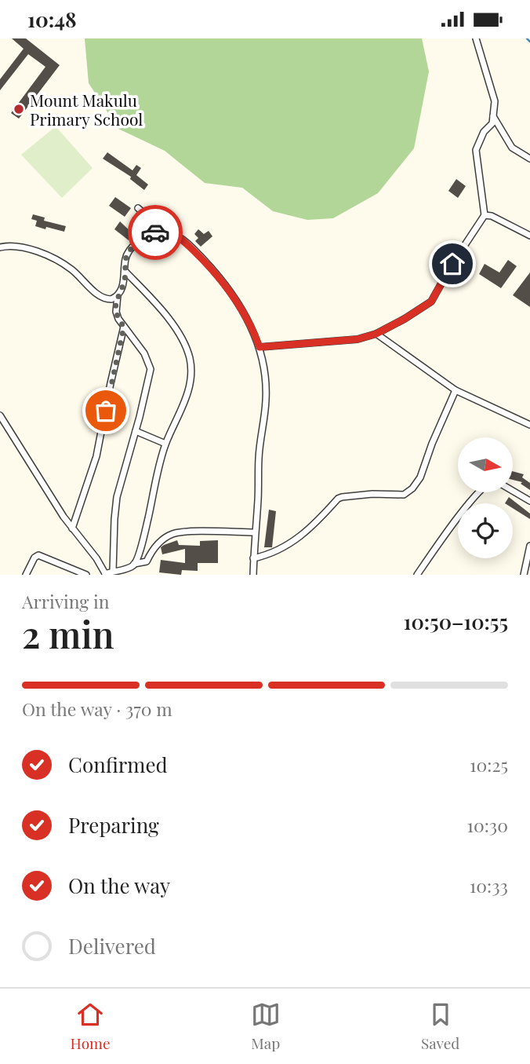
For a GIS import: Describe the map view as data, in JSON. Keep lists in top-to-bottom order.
{
  "places": ["Mount Makulu Primary School"],
  "north": "right",
  "page": {
    "status": "10:48",
    "heading": ["2 min", "Arriving in", "10:50–10:55"],
    "bar": "On the way · 370 m",
    "list": [
      ["Confirmed", "10:25"],
      ["Preparing", "10:30"],
      ["On the way", "10:33"],
      "Delivered"
    ],
    "tabs": ["Home", "Map", "Saved"]
  }
}
